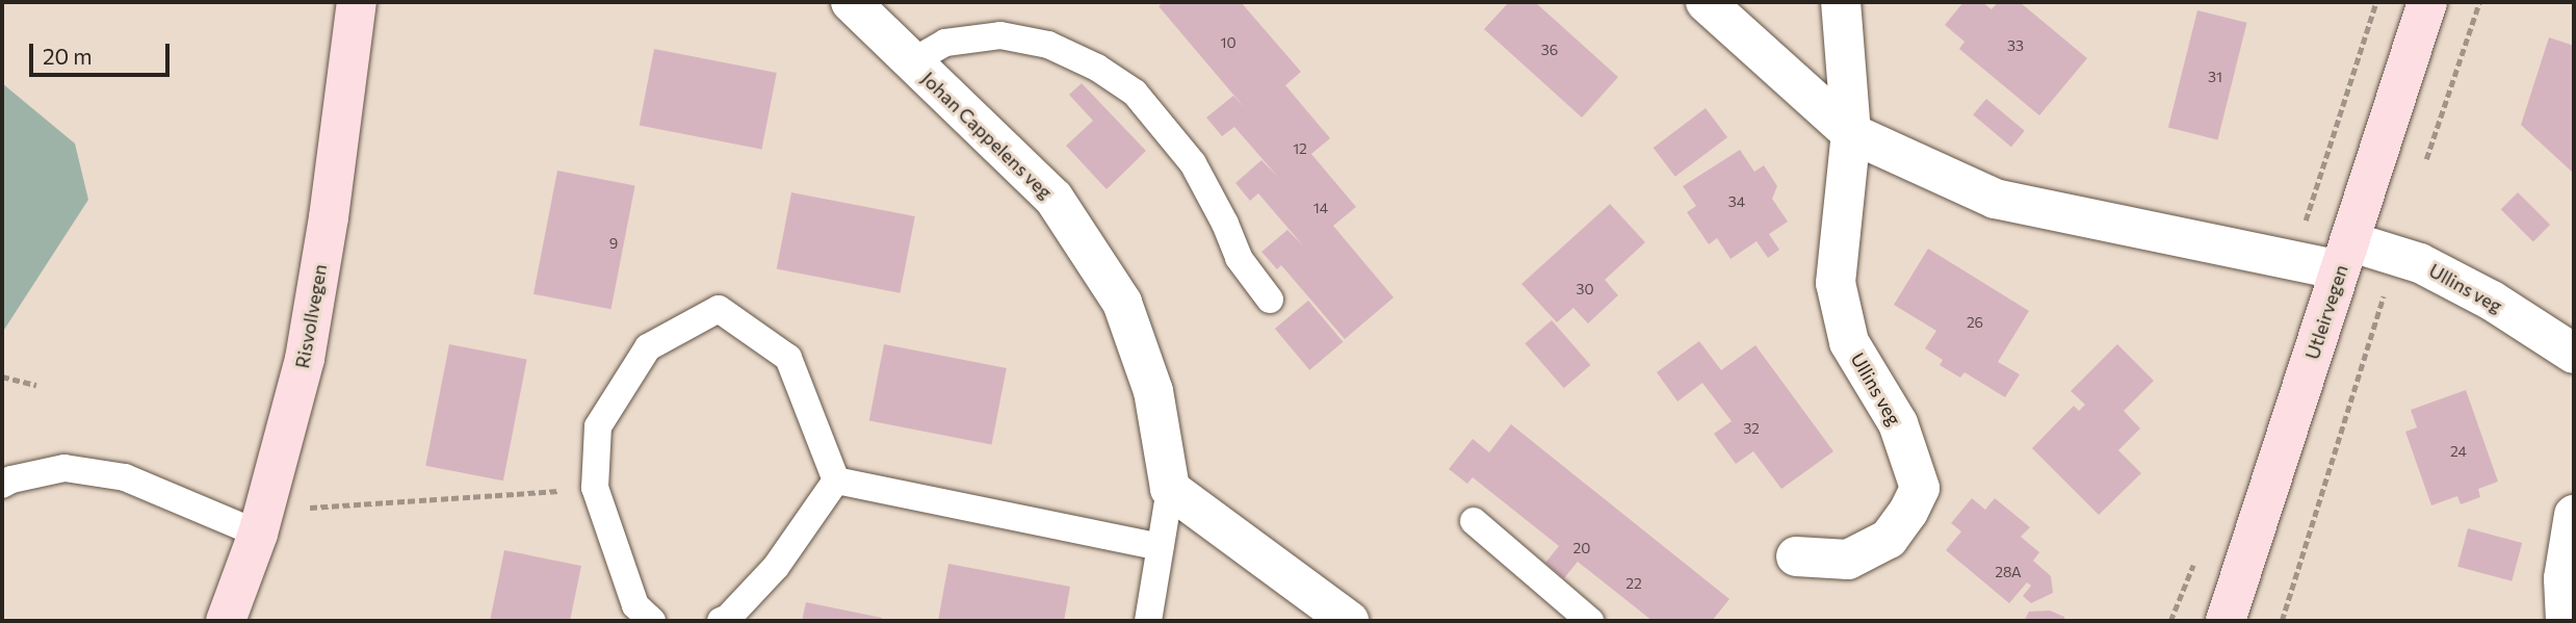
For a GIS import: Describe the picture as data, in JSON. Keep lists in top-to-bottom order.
{
  "streets": {
    "main road": ["Utleirvegen", "Risvollvegen"],
    "street": ["Johan Cappelens veg", "Ullins veg"]
  },
  "crossings": [
    ["Ullins veg", "Utleirvegen"]
  ],
  "house_numbers": [
    "10",
    "33",
    "36",
    "31",
    "12",
    "34",
    "14",
    "9",
    "30",
    "26",
    "32",
    "24",
    "20",
    "28A",
    "22"
  ],
  "scale_bar": "20 m"
}
